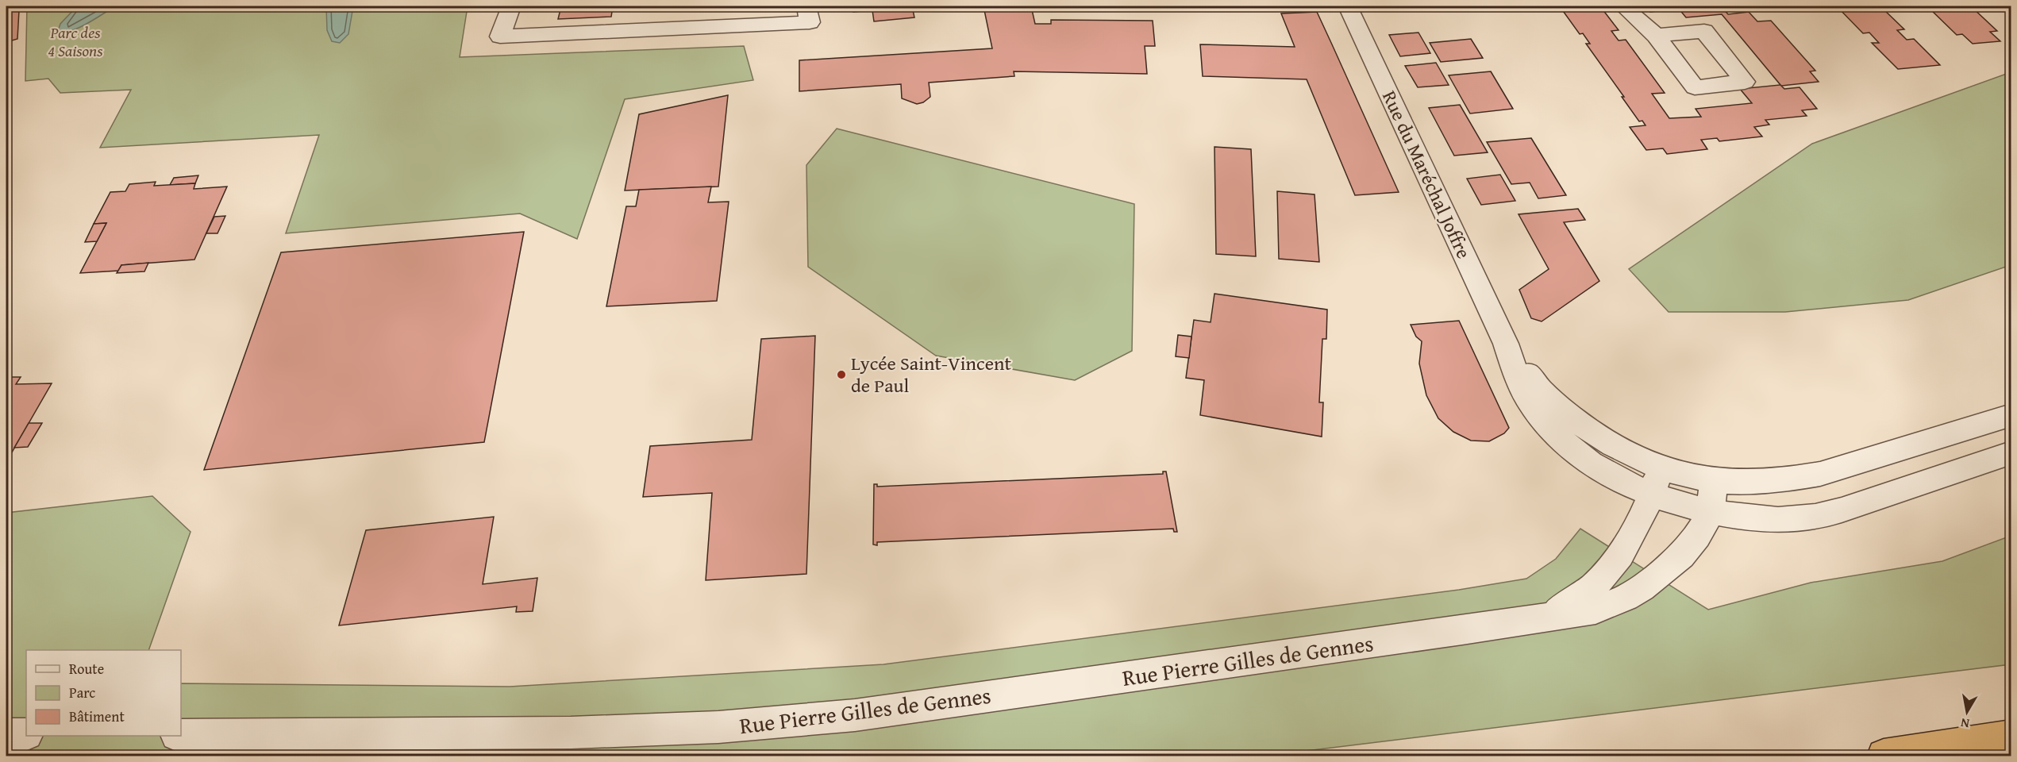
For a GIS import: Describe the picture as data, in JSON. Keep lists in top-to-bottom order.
{
  "streets": {
    "street": ["Rue du Maréchal Joffre", "Rue Pierre Gilles de Gennes"]
  },
  "crossings": [
    ["Rue du Maréchal Joffre", "Rue Pierre Gilles de Gennes"]
  ],
  "parks": ["Parc des 4 Saisons"],
  "places": ["Lycée Saint-Vincent de Paul"],
  "legend": ["Route", "Parc", "Bâtiment"],
  "north": "bottom"
}
